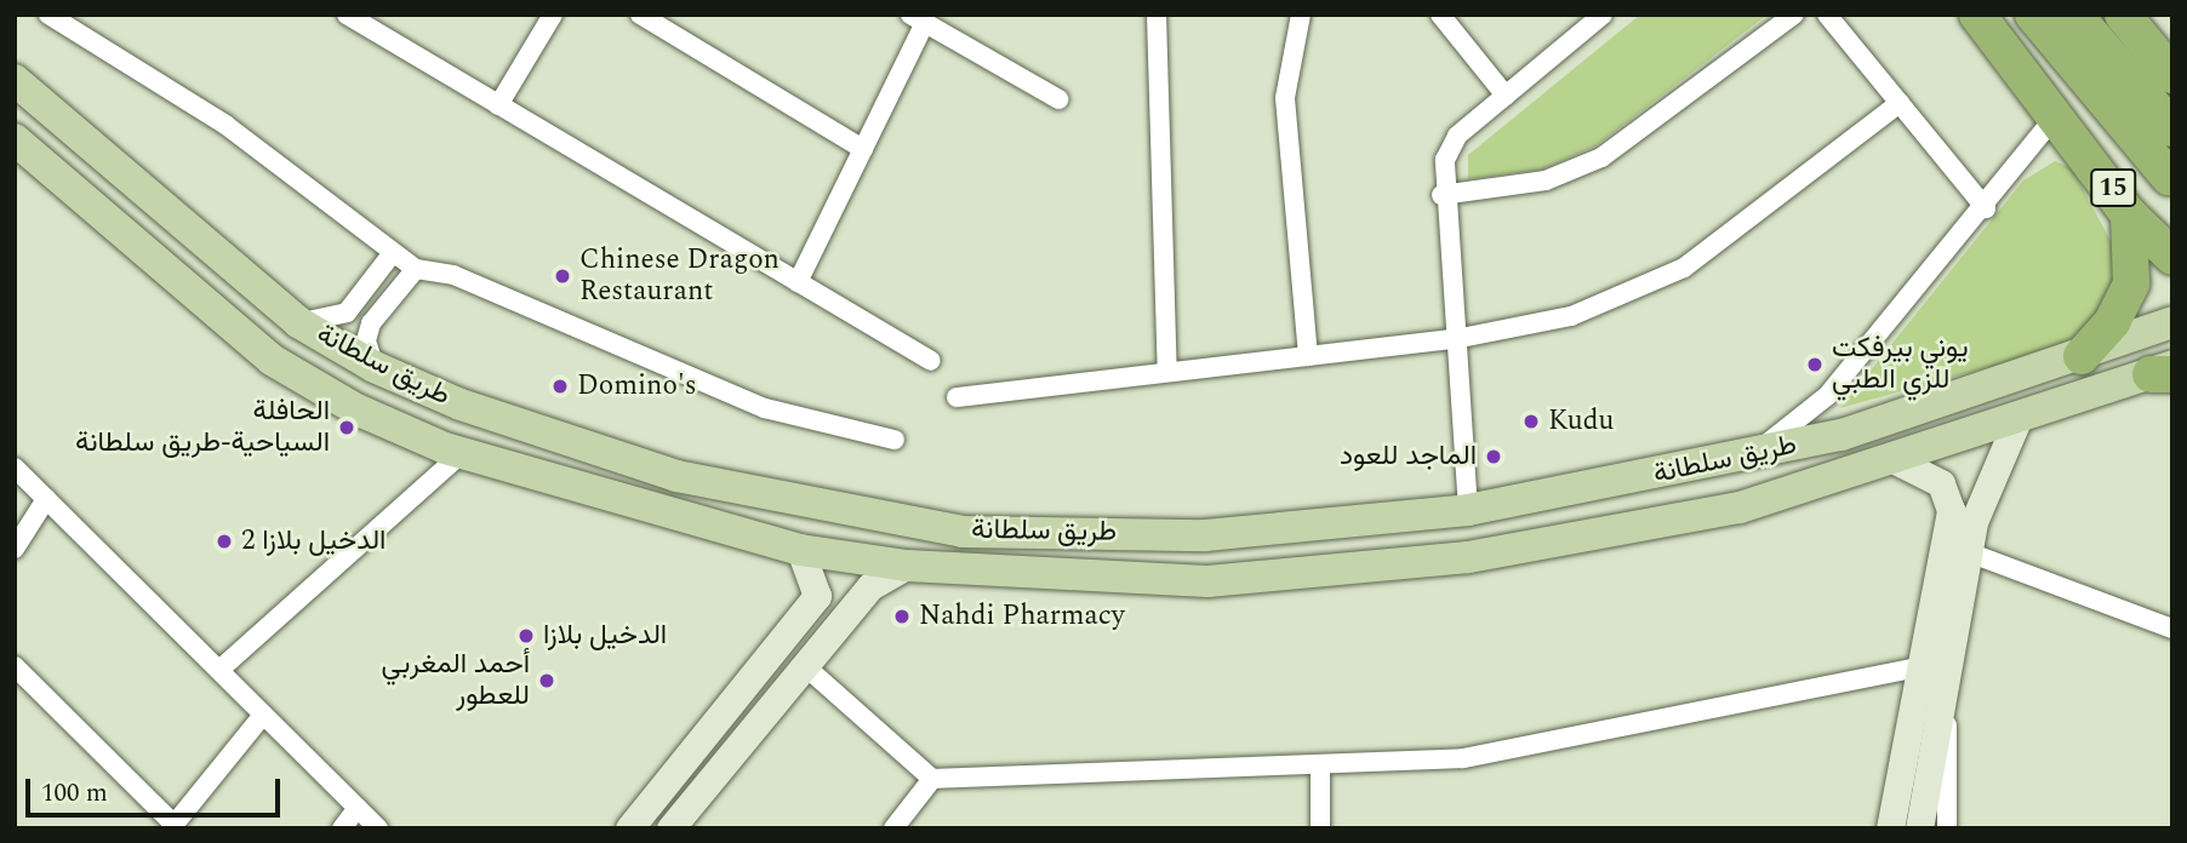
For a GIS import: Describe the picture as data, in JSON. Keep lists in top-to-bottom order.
{
  "streets": {
    "highway": ["15"],
    "main road": ["طريق سلطانة"]
  },
  "places": [
    "Chinese Dragon Restaurant",
    "يوني بيرفكت للزي الطبي",
    "Domino's",
    "Kudu",
    "الحافلة السياحية-طريق سلطانة",
    "الماجد للعود",
    "الدخیل بلازا 2",
    "Nahdi Pharmacy",
    "الدخیل بلازا",
    "أحمد المغربي للعطور"
  ],
  "scale_bar": "100 m"
}
